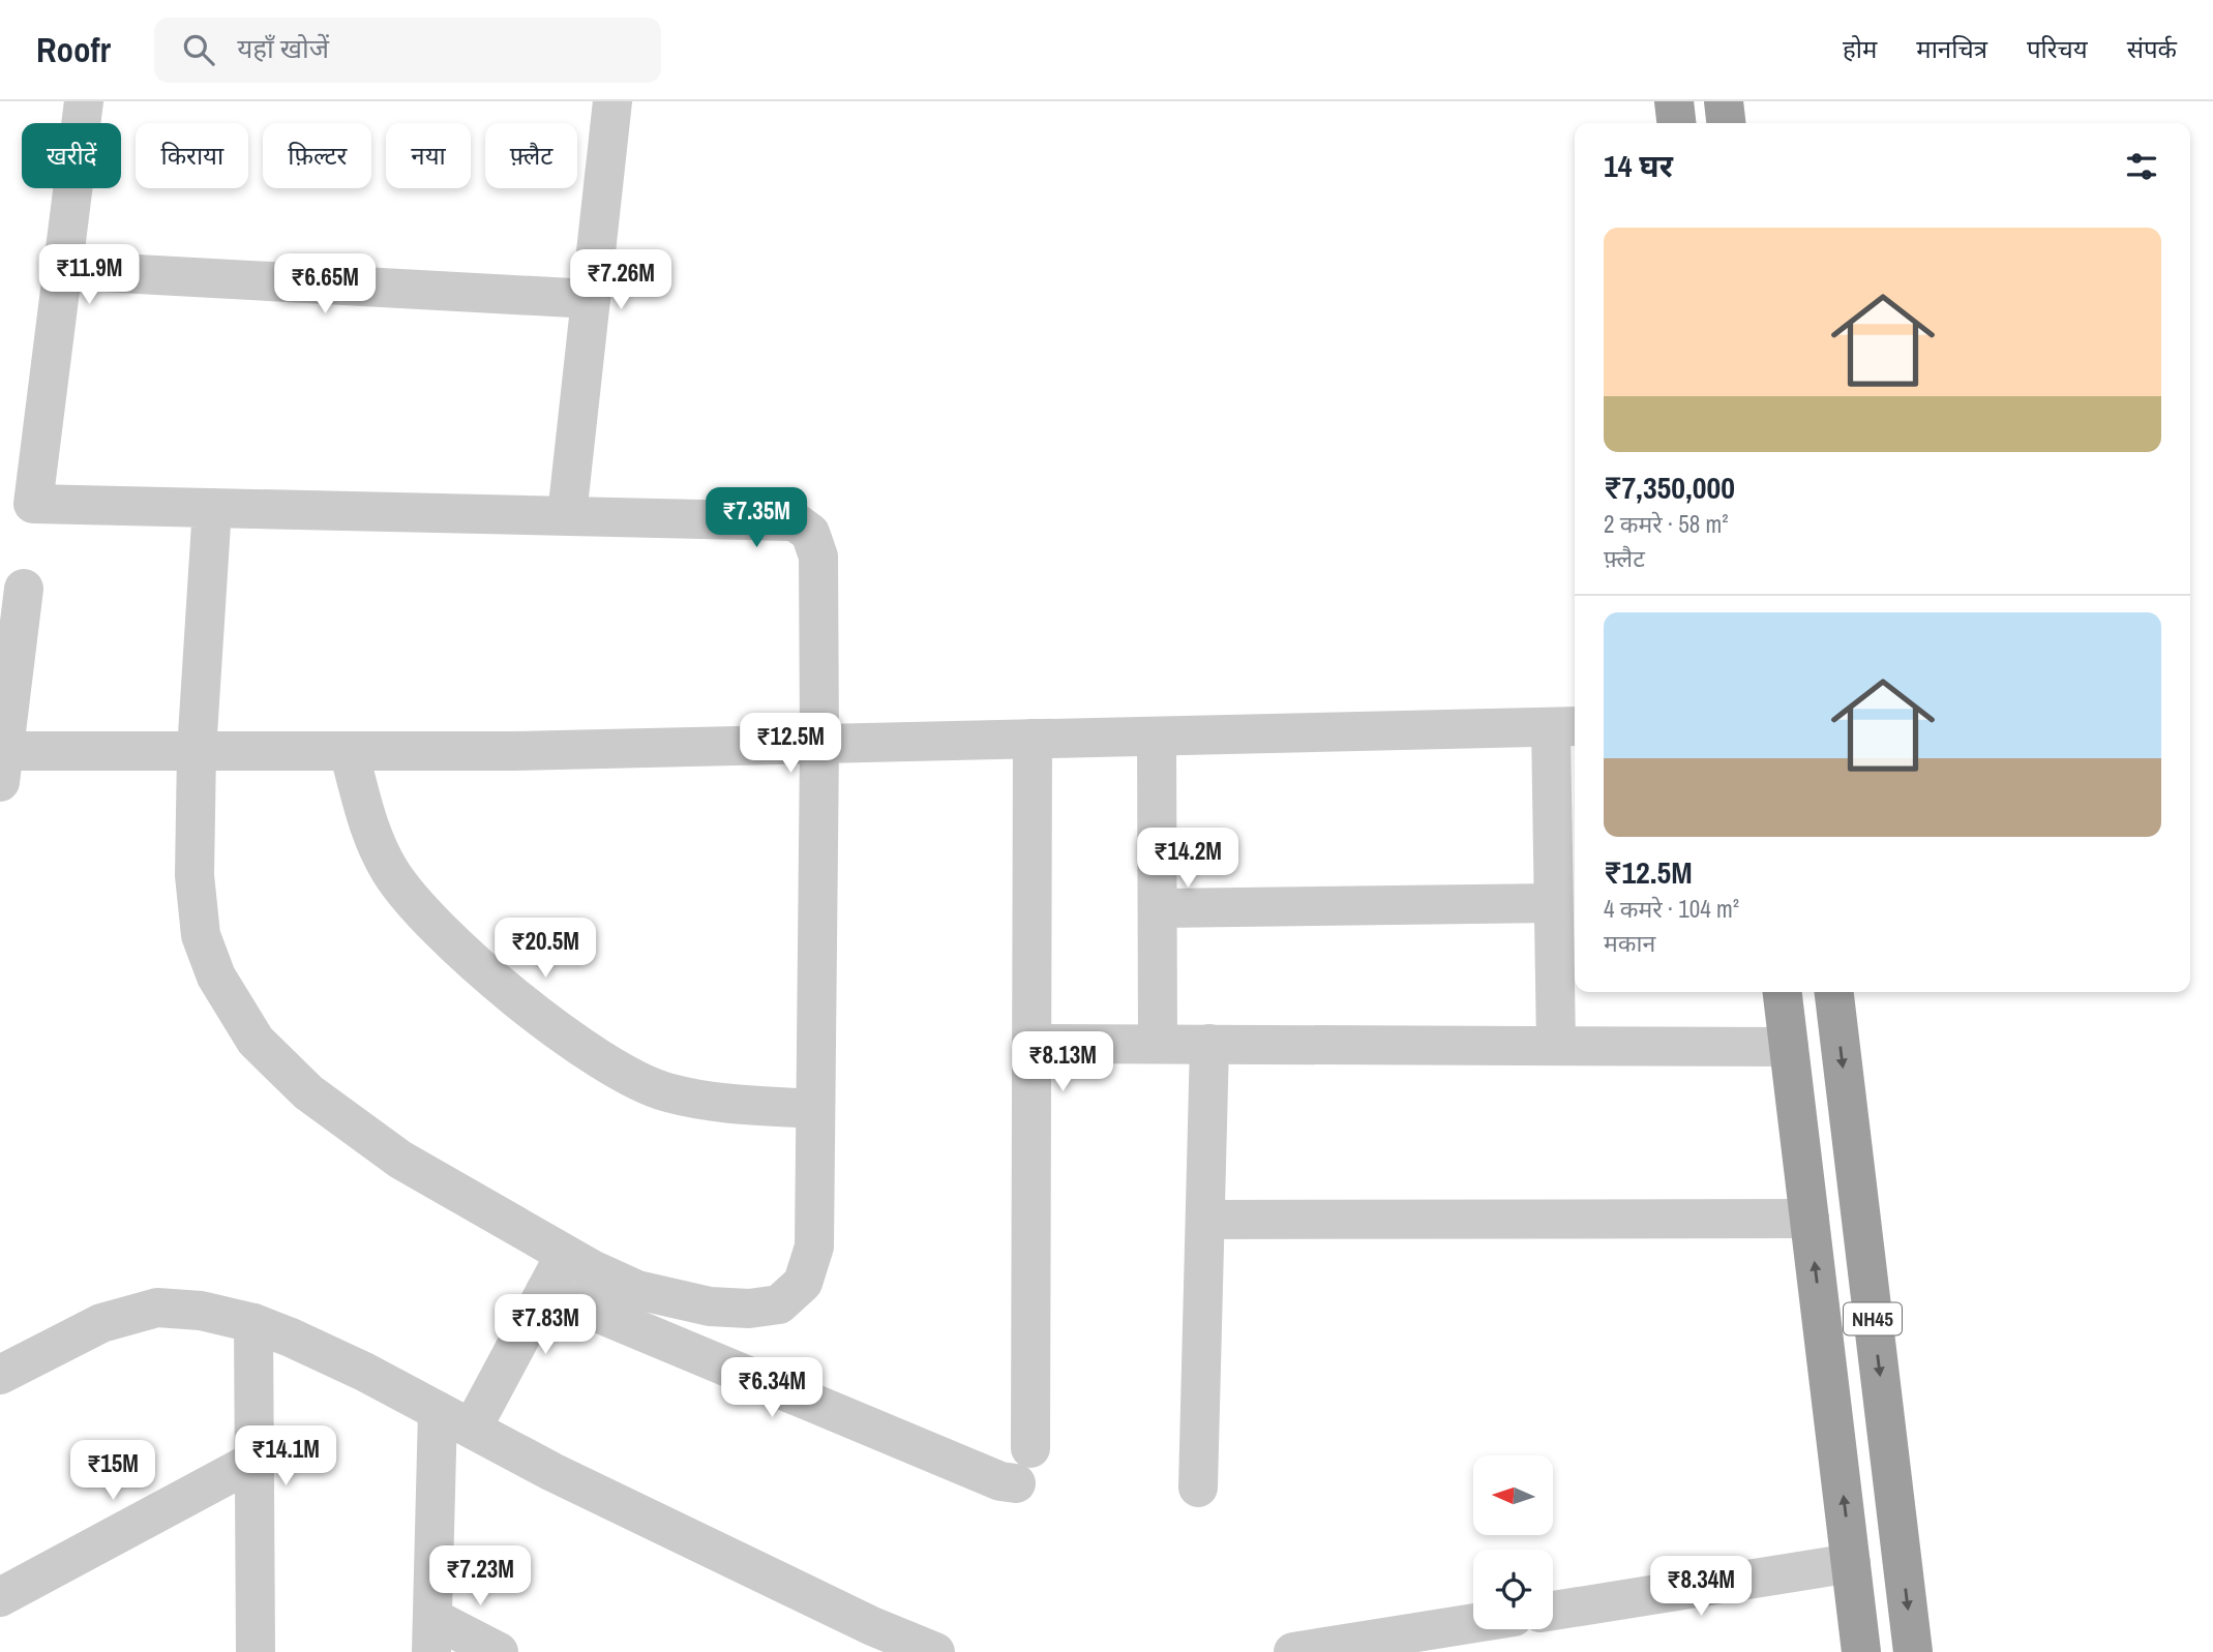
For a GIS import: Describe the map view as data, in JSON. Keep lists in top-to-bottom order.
{
  "streets": {
    "highway": ["NH45"]
  },
  "north": "left",
  "page": {
    "header": "Roofr",
    "search": "यहाँ खोजें",
    "nav": [
      "होम",
      "मानचित्र",
      "परिचय",
      "संपर्क"
    ],
    "chip": [
      "खरीदें",
      "किराया",
      "फ़िल्टर",
      "नया",
      "फ़्लैट"
    ],
    "heading": "14 घर",
    "list": [
      {
        "name": "₹7,350,000",
        "note": "2 कमरे · 58 m² · फ़्लैट"
      },
      {
        "name": "₹12.5M",
        "note": "4 कमरे · 104 m² · मकान"
      }
    ],
    "price": [
      "₹11.9M",
      "₹7.26M",
      "₹6.65M",
      "₹7.35M",
      "₹12.5M",
      "₹14.2M",
      "₹20.5M",
      "₹8.13M",
      "₹7.83M",
      "₹6.34M",
      "₹14.1M",
      "₹15M",
      "₹7.23M",
      "₹8.34M"
    ]
  }
}
